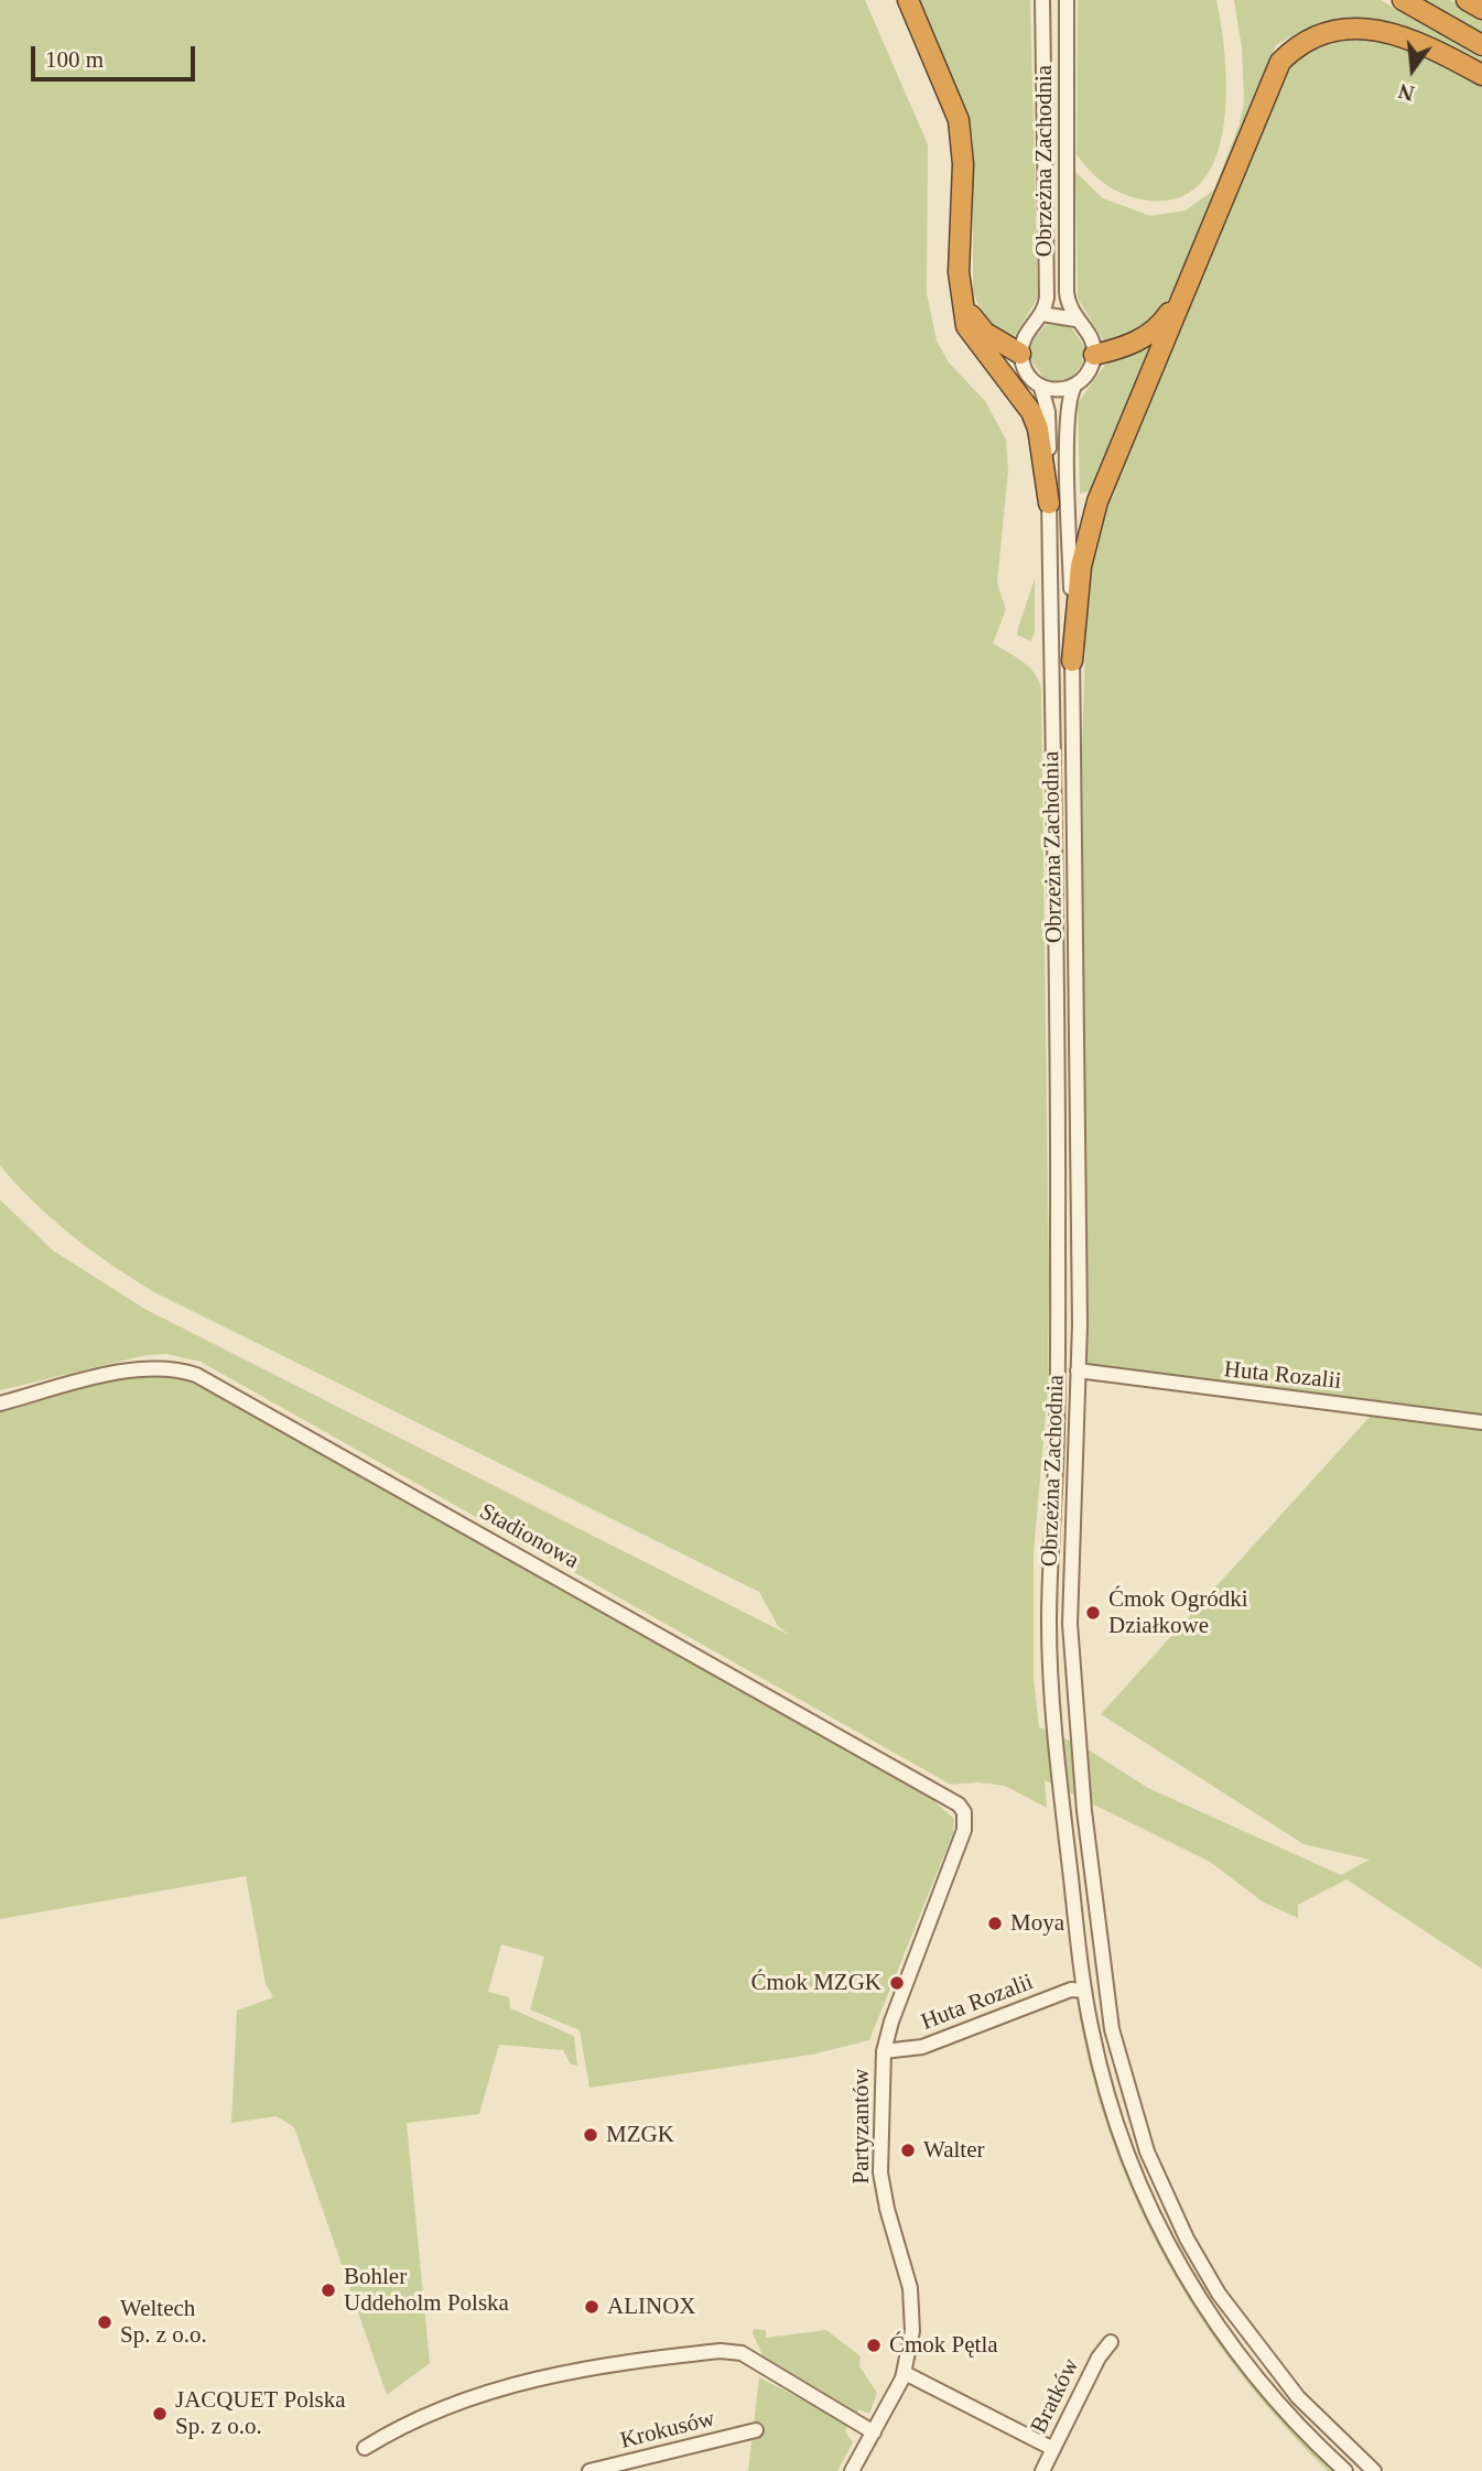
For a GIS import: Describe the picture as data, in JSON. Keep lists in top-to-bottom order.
{
  "streets": {
    "street": [
      "Obrzeżna Zachodnia",
      "Huta Rozalii",
      "Stadionowa",
      "Partyzantów",
      "Bratków",
      "Krokusów"
    ]
  },
  "crossings": [
    ["Obrzeżna Zachodnia", "Huta Rozalii"],
    ["Huta Rozalii", "Partyzantów"],
    ["Stadionowa", "Partyzantów"]
  ],
  "places": [
    "Ćmok Ogródki Działkowe",
    "Moya",
    "Ćmok MZGK",
    "MZGK",
    "Walter",
    "Bohler Uddeholm Polska",
    "ALINOX",
    "Weltech Sp. z o.o.",
    "Ćmok Pętla",
    "JACQUET Polska Sp. z o.o."
  ],
  "scale_bar": "100 m",
  "north": "bottom"
}
